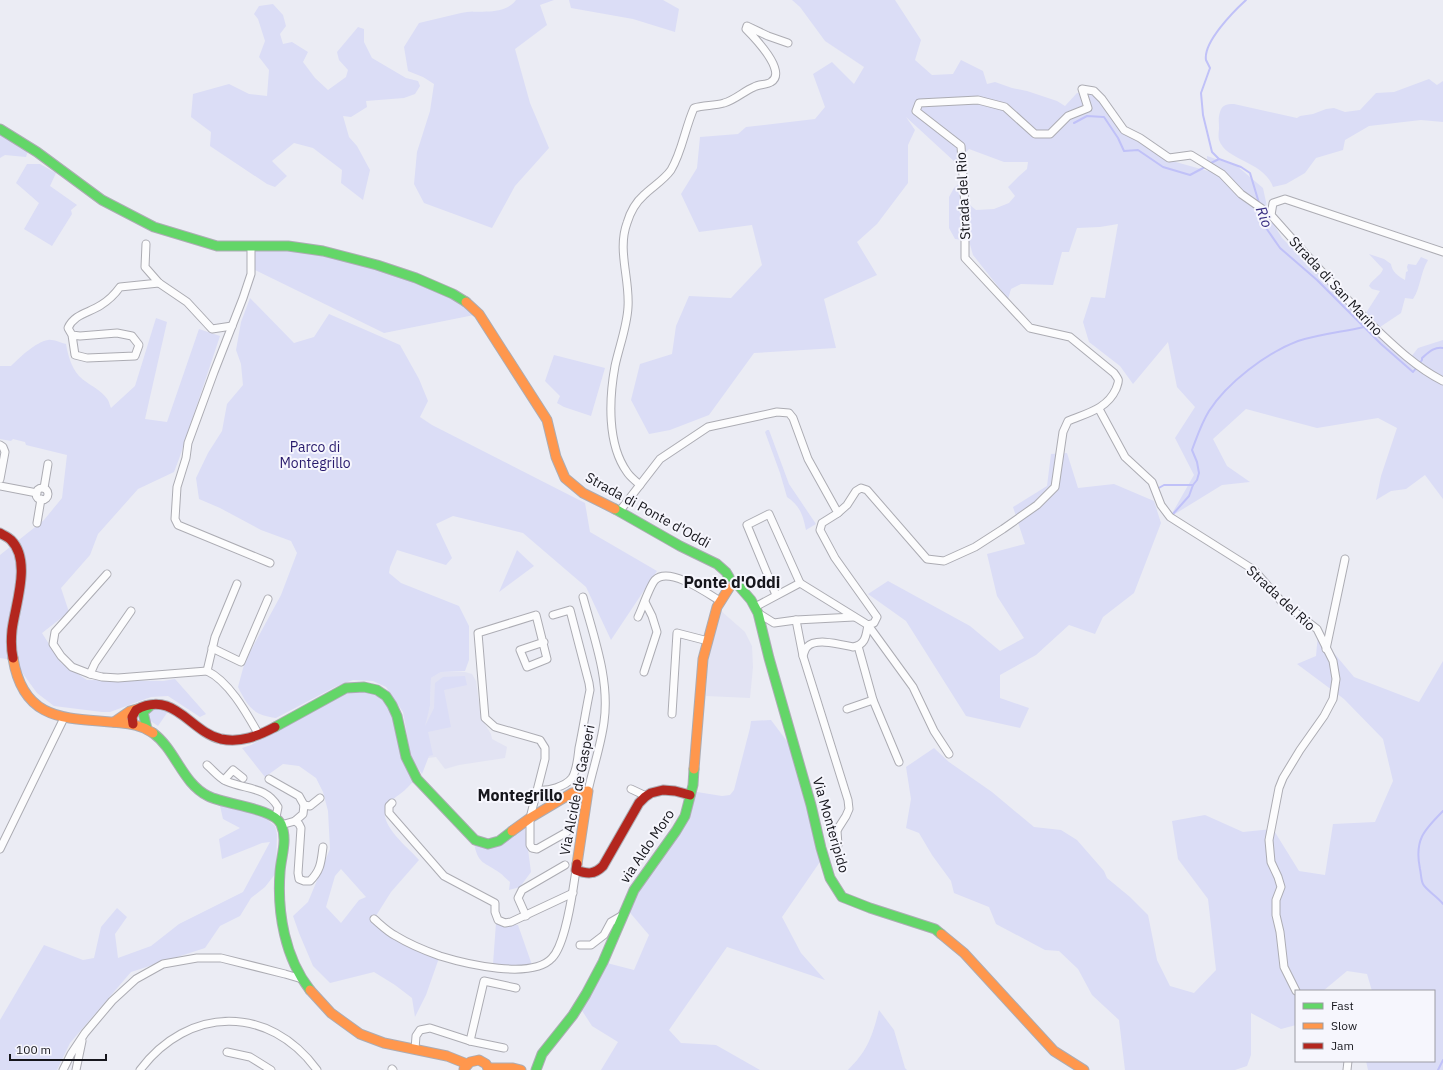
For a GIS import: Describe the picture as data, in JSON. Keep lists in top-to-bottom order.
{
  "streets": {
    "street": [
      "Strada del Rio",
      "Strada di San Marino",
      "Strada di Ponte d'Oddi",
      "Via Alcide de Gasperi",
      "Via Monteripido",
      "via Aldo Moro"
    ]
  },
  "crossings": [
    ["Strada del Rio", "Strada di San Marino"],
    ["Strada di Ponte d'Oddi", "Via Monteripido"],
    ["Strada di Ponte d'Oddi", "via Aldo Moro"],
    ["Via Monteripido", "via Aldo Moro"]
  ],
  "districts": ["Ponte d'Oddi", "Montegrillo"],
  "water": ["Rio"],
  "parks": ["Parco di Montegrillo"],
  "legend": ["Fast", "Slow", "Jam"],
  "scale_bar": "100 m"
}
